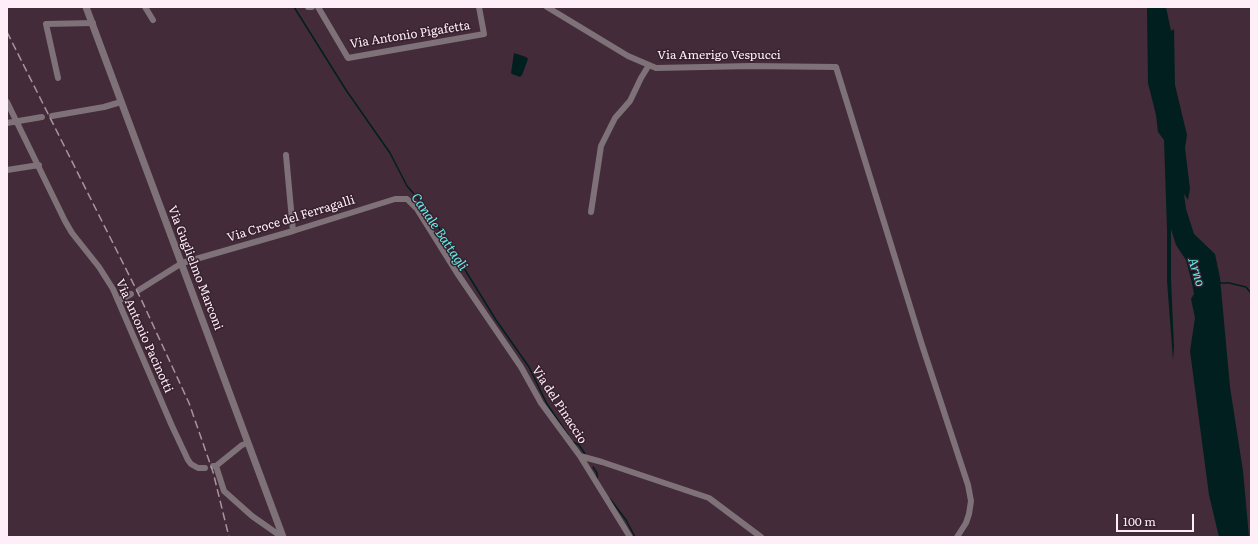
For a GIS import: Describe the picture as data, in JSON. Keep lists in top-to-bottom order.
{
  "streets": {
    "street": [
      "Via Antonio Pigafetta",
      "Via Amerigo Vespucci",
      "Via Croce del Ferragalli",
      "Via Guglielmo Marconi",
      "Via Antonio Pacinotti",
      "Via del Pinaccio"
    ]
  },
  "crossings": [
    ["Via Croce del Ferragalli", "Via Guglielmo Marconi"],
    ["Via Croce del Ferragalli", "Via del Pinaccio"]
  ],
  "water": ["Canale Battagli", "Arno"],
  "scale_bar": "100 m"
}
